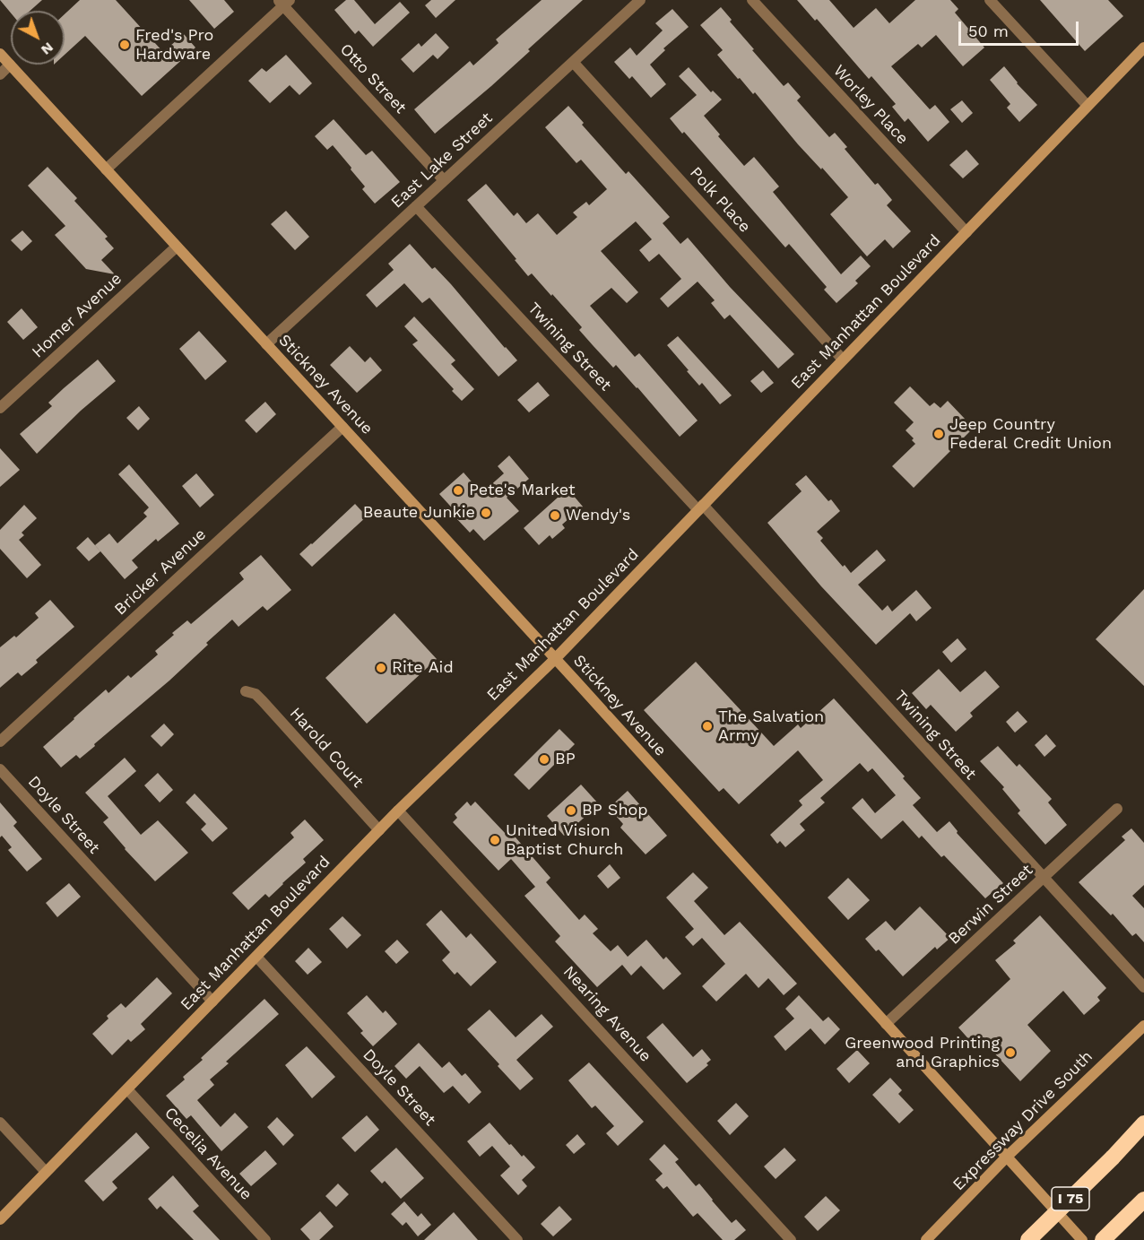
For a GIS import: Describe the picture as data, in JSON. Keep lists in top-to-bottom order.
{
  "streets": {
    "highway": ["I 75"],
    "main road": ["East Manhattan Boulevard", "Stickney Avenue", "Expressway Drive South"],
    "street": [
      "Otto Street",
      "Worley Place",
      "East Lake Street",
      "Polk Place",
      "Homer Avenue",
      "Twining Street",
      "Bricker Avenue",
      "Harold Court",
      "Doyle Street",
      "Berwin Street",
      "Nearing Avenue",
      "Cecelia Avenue"
    ]
  },
  "crossings": [
    ["Otto Street", "East Lake Street"],
    ["Worley Place", "East Manhattan Boulevard"],
    ["East Lake Street", "Polk Place"],
    ["East Lake Street", "Twining Street"],
    ["East Lake Street", "Stickney Avenue"],
    ["Polk Place", "East Manhattan Boulevard"],
    ["East Manhattan Boulevard", "Twining Street"],
    ["East Manhattan Boulevard", "Stickney Avenue"],
    ["East Manhattan Boulevard", "Harold Court"],
    ["East Manhattan Boulevard", "Doyle Street"],
    ["East Manhattan Boulevard", "Nearing Avenue"],
    ["East Manhattan Boulevard", "Cecelia Avenue"],
    ["Homer Avenue", "Stickney Avenue"],
    ["Twining Street", "Berwin Street"],
    ["Stickney Avenue", "Bricker Avenue"],
    ["Stickney Avenue", "Berwin Street"],
    ["Stickney Avenue", "Expressway Drive South"]
  ],
  "places": [
    "Fred's Pro Hardware",
    "Jeep Country Federal Credit Union",
    "Pete's Market",
    "Beaute Junkie",
    "Wendy's",
    "Rite Aid",
    "The Salvation Army",
    "BP",
    "BP Shop",
    "United Vision Baptist Church",
    "Greenwood Printing and Graphics"
  ],
  "scale_bar": "50 m",
  "north": "bottom right"
}
